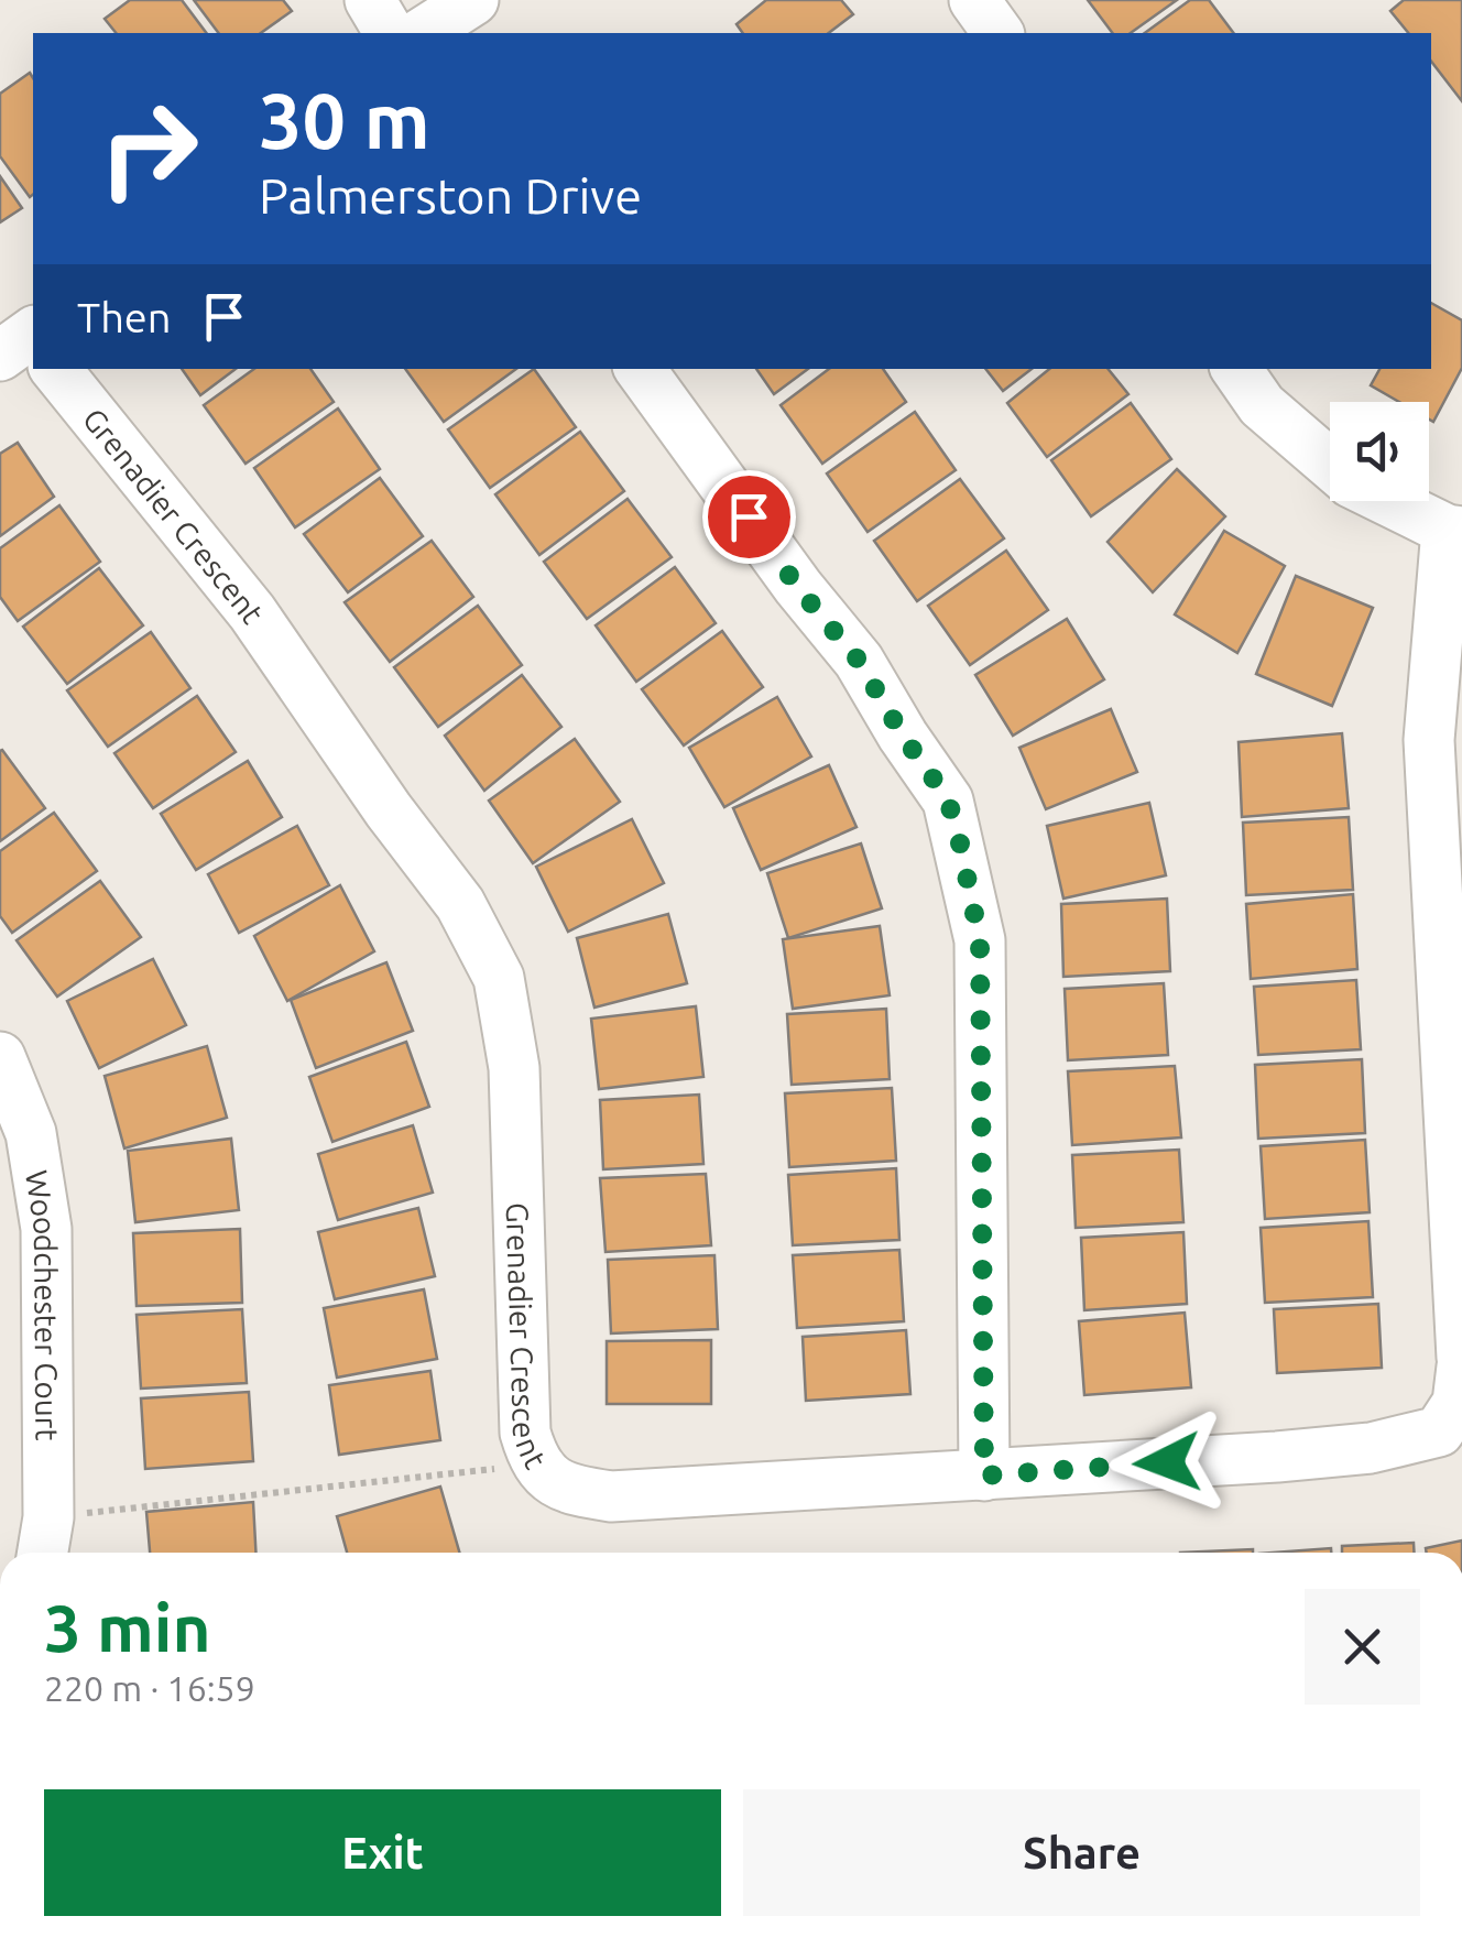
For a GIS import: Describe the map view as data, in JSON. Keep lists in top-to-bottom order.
{
  "streets": {
    "street": ["Grenadier Crescent", "Woodchester Court"]
  },
  "page": {
    "turn": ["30 m", "Palmerston Drive"],
    "then": "Then",
    "heading": ["3 min", "220 m · 16:59"],
    "buttons": ["Exit", "Share"]
  }
}
